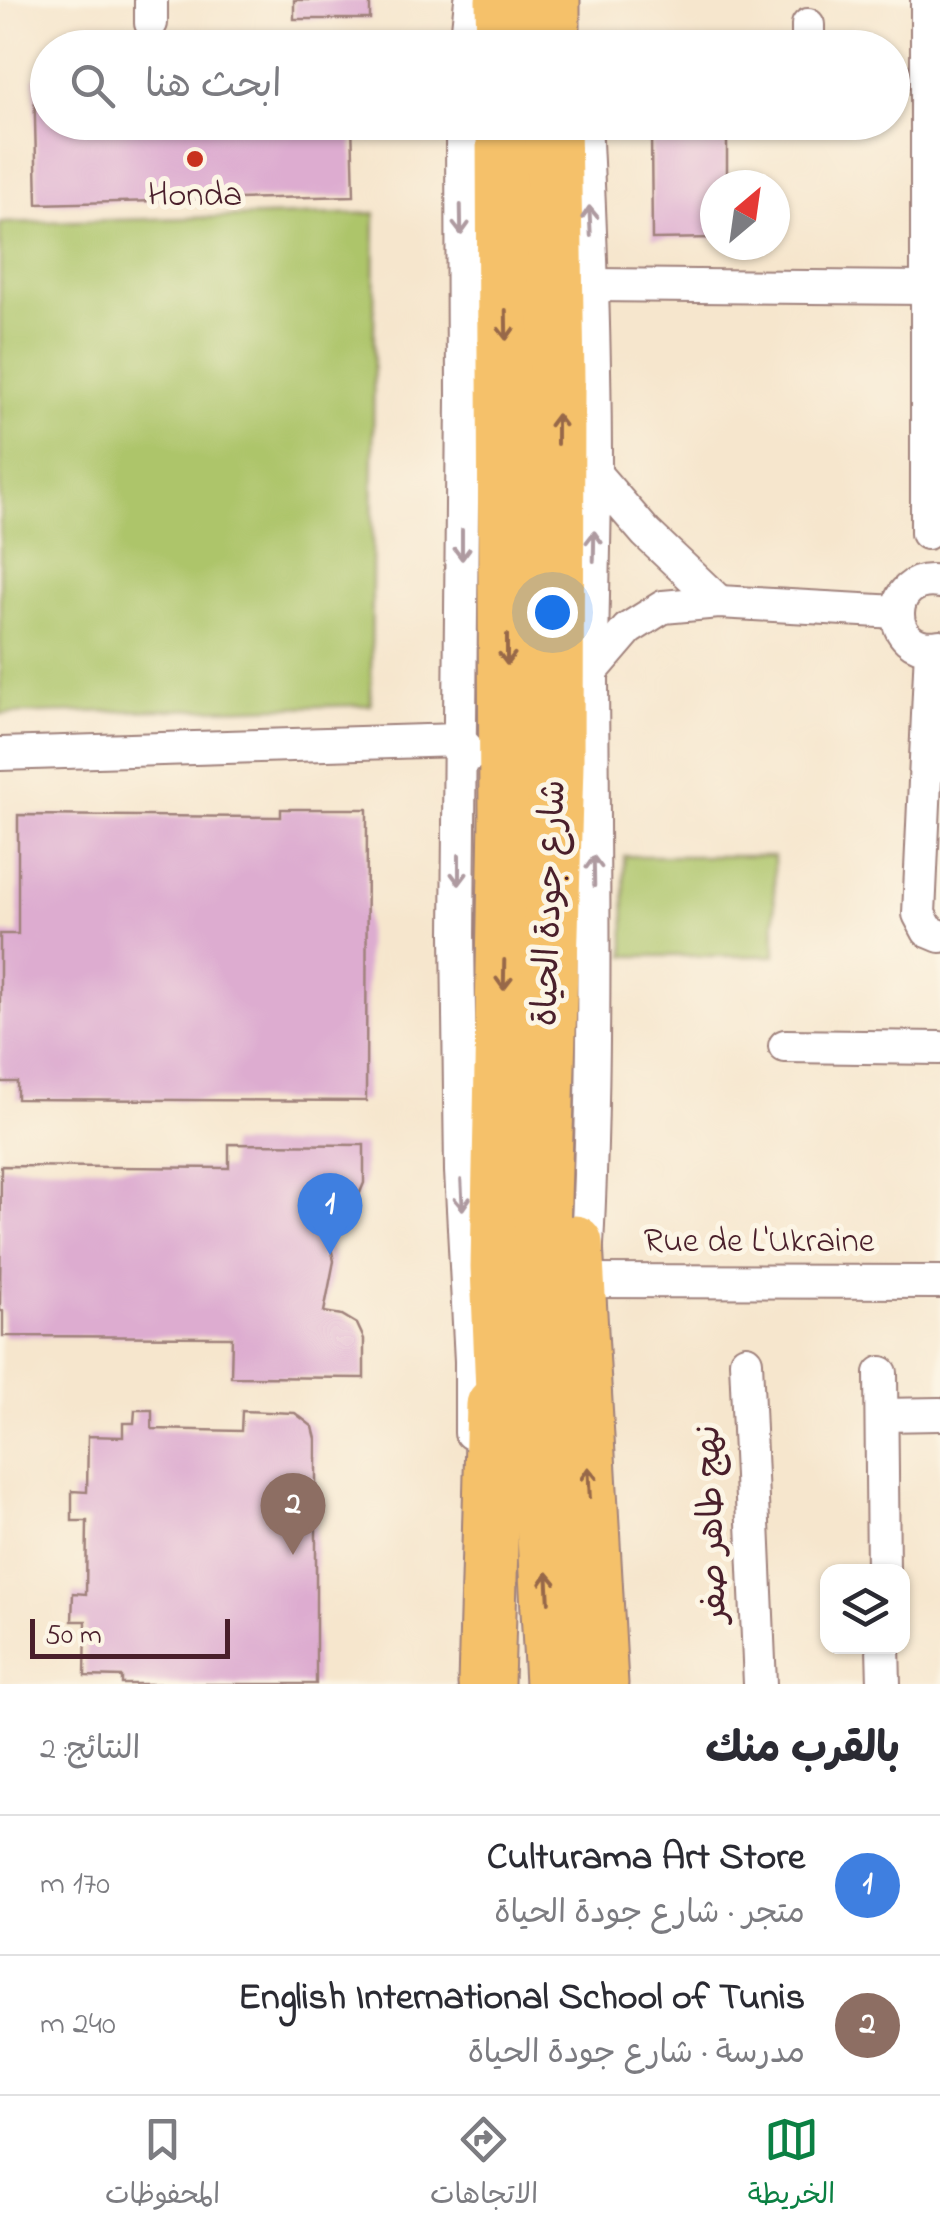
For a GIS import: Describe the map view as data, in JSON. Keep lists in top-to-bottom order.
{
  "streets": {
    "highway": ["شارع جودة الحياة"],
    "street": ["Rue de L'Ukraine", "نهج طاهر صفر"]
  },
  "places": ["Honda"],
  "scale_bar": "50 m",
  "north": "top right",
  "page": {
    "search": "ابحث هنا",
    "pins": ["1", "2"],
    "scale": "50 m",
    "heading": ["بالقرب منك", "النتائج: 2"],
    "list": [
      {
        "mark": "1",
        "name": "Culturama Art Store",
        "note": "متجر · شارع جودة الحياة",
        "value": "170 m"
      },
      {
        "mark": "2",
        "name": "English International School of Tunis",
        "note": "مدرسة · شارع جودة الحياة",
        "value": "240 m"
      }
    ],
    "nav": ["الخريطة", "الاتجاهات", "المحفوظات"]
  }
}
